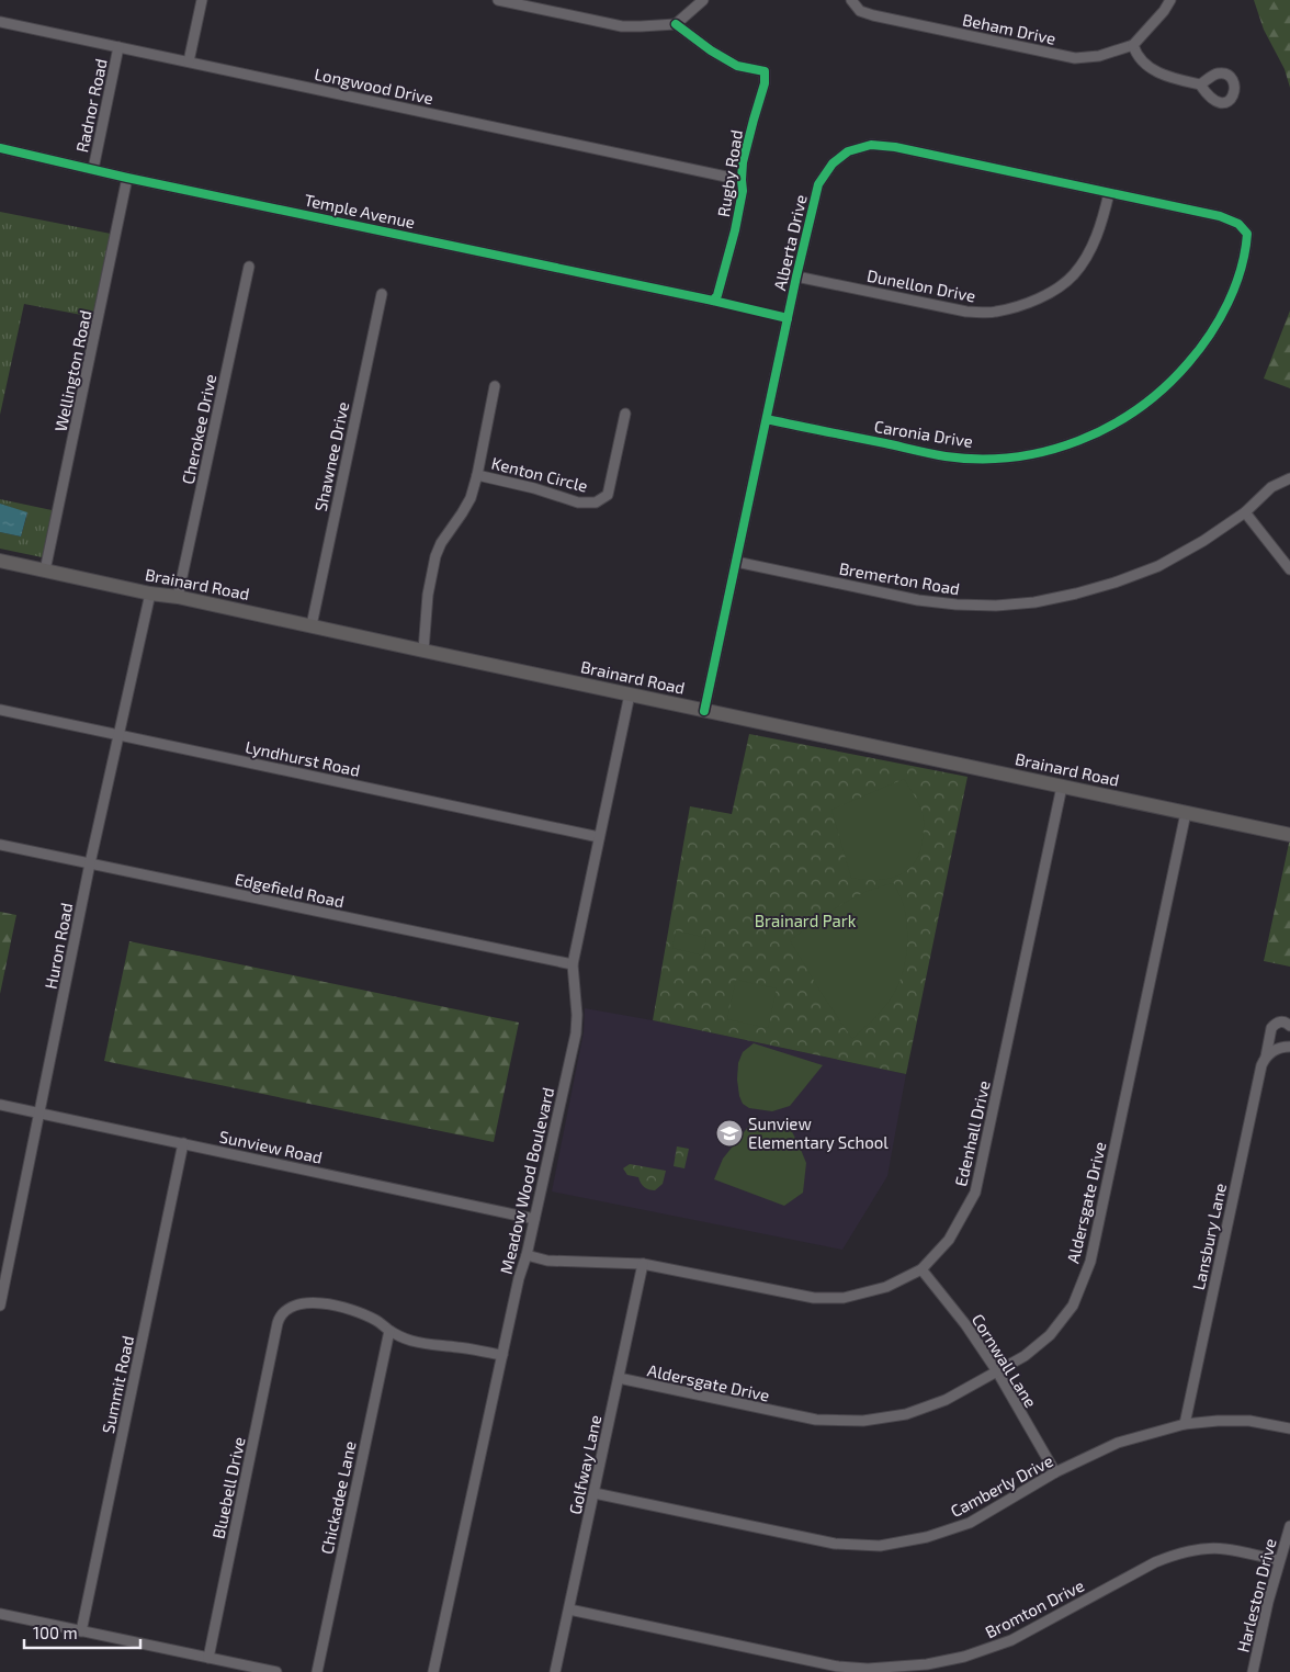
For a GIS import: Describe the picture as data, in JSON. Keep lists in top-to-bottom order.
{
  "streets": {
    "main road": ["Brainard Road"],
    "street": [
      "Beham Drive",
      "Longwood Drive",
      "Radnor Road",
      "Rugby Road",
      "Temple Avenue",
      "Alberta Drive",
      "Dunellon Drive",
      "Wellington Road",
      "Cherokee Drive",
      "Caronia Drive",
      "Shawnee Drive",
      "Kenton Circle",
      "Bremerton Road",
      "Lyndhurst Road",
      "Edgefield Road",
      "Huron Road",
      "Edenhall Drive",
      "Sunview Road",
      "Meadow Wood Boulevard",
      "Aldersgate Drive",
      "Lansbury Lane",
      "Cornwall Lane",
      "Summit Road",
      "Golfway Lane",
      "Camberly Drive",
      "Bluebell Drive",
      "Chickadee Lane",
      "Harleston Drive",
      "Bromton Drive"
    ]
  },
  "crossings": [
    ["Longwood Drive", "Radnor Road"],
    ["Longwood Drive", "Rugby Road"],
    ["Radnor Road", "Temple Avenue"],
    ["Rugby Road", "Temple Avenue"],
    ["Temple Avenue", "Wellington Road"],
    ["Alberta Drive", "Dunellon Drive"],
    ["Alberta Drive", "Caronia Drive"],
    ["Alberta Drive", "Bremerton Road"],
    ["Alberta Drive", "Brainard Road"],
    ["Wellington Road", "Brainard Road"],
    ["Cherokee Drive", "Brainard Road"],
    ["Shawnee Drive", "Brainard Road"],
    ["Brainard Road", "Huron Road"],
    ["Brainard Road", "Edenhall Drive"],
    ["Brainard Road", "Meadow Wood Boulevard"],
    ["Brainard Road", "Aldersgate Drive"],
    ["Lyndhurst Road", "Huron Road"],
    ["Lyndhurst Road", "Meadow Wood Boulevard"],
    ["Edgefield Road", "Huron Road"],
    ["Edgefield Road", "Meadow Wood Boulevard"],
    ["Huron Road", "Sunview Road"],
    ["Edenhall Drive", "Meadow Wood Boulevard"],
    ["Edenhall Drive", "Cornwall Lane"],
    ["Edenhall Drive", "Golfway Lane"],
    ["Sunview Road", "Meadow Wood Boulevard"],
    ["Sunview Road", "Summit Road"],
    ["Aldersgate Drive", "Cornwall Lane"],
    ["Aldersgate Drive", "Golfway Lane"],
    ["Lansbury Lane", "Camberly Drive"],
    ["Cornwall Lane", "Camberly Drive"],
    ["Golfway Lane", "Camberly Drive"],
    ["Golfway Lane", "Bromton Drive"],
    ["Bluebell Drive", "Chickadee Lane"],
    ["Harleston Drive", "Bromton Drive"]
  ],
  "parks": ["Brainard Park"],
  "places": {
    "school or university": ["Sunview Elementary School"]
  },
  "scale_bar": "100 m"
}
